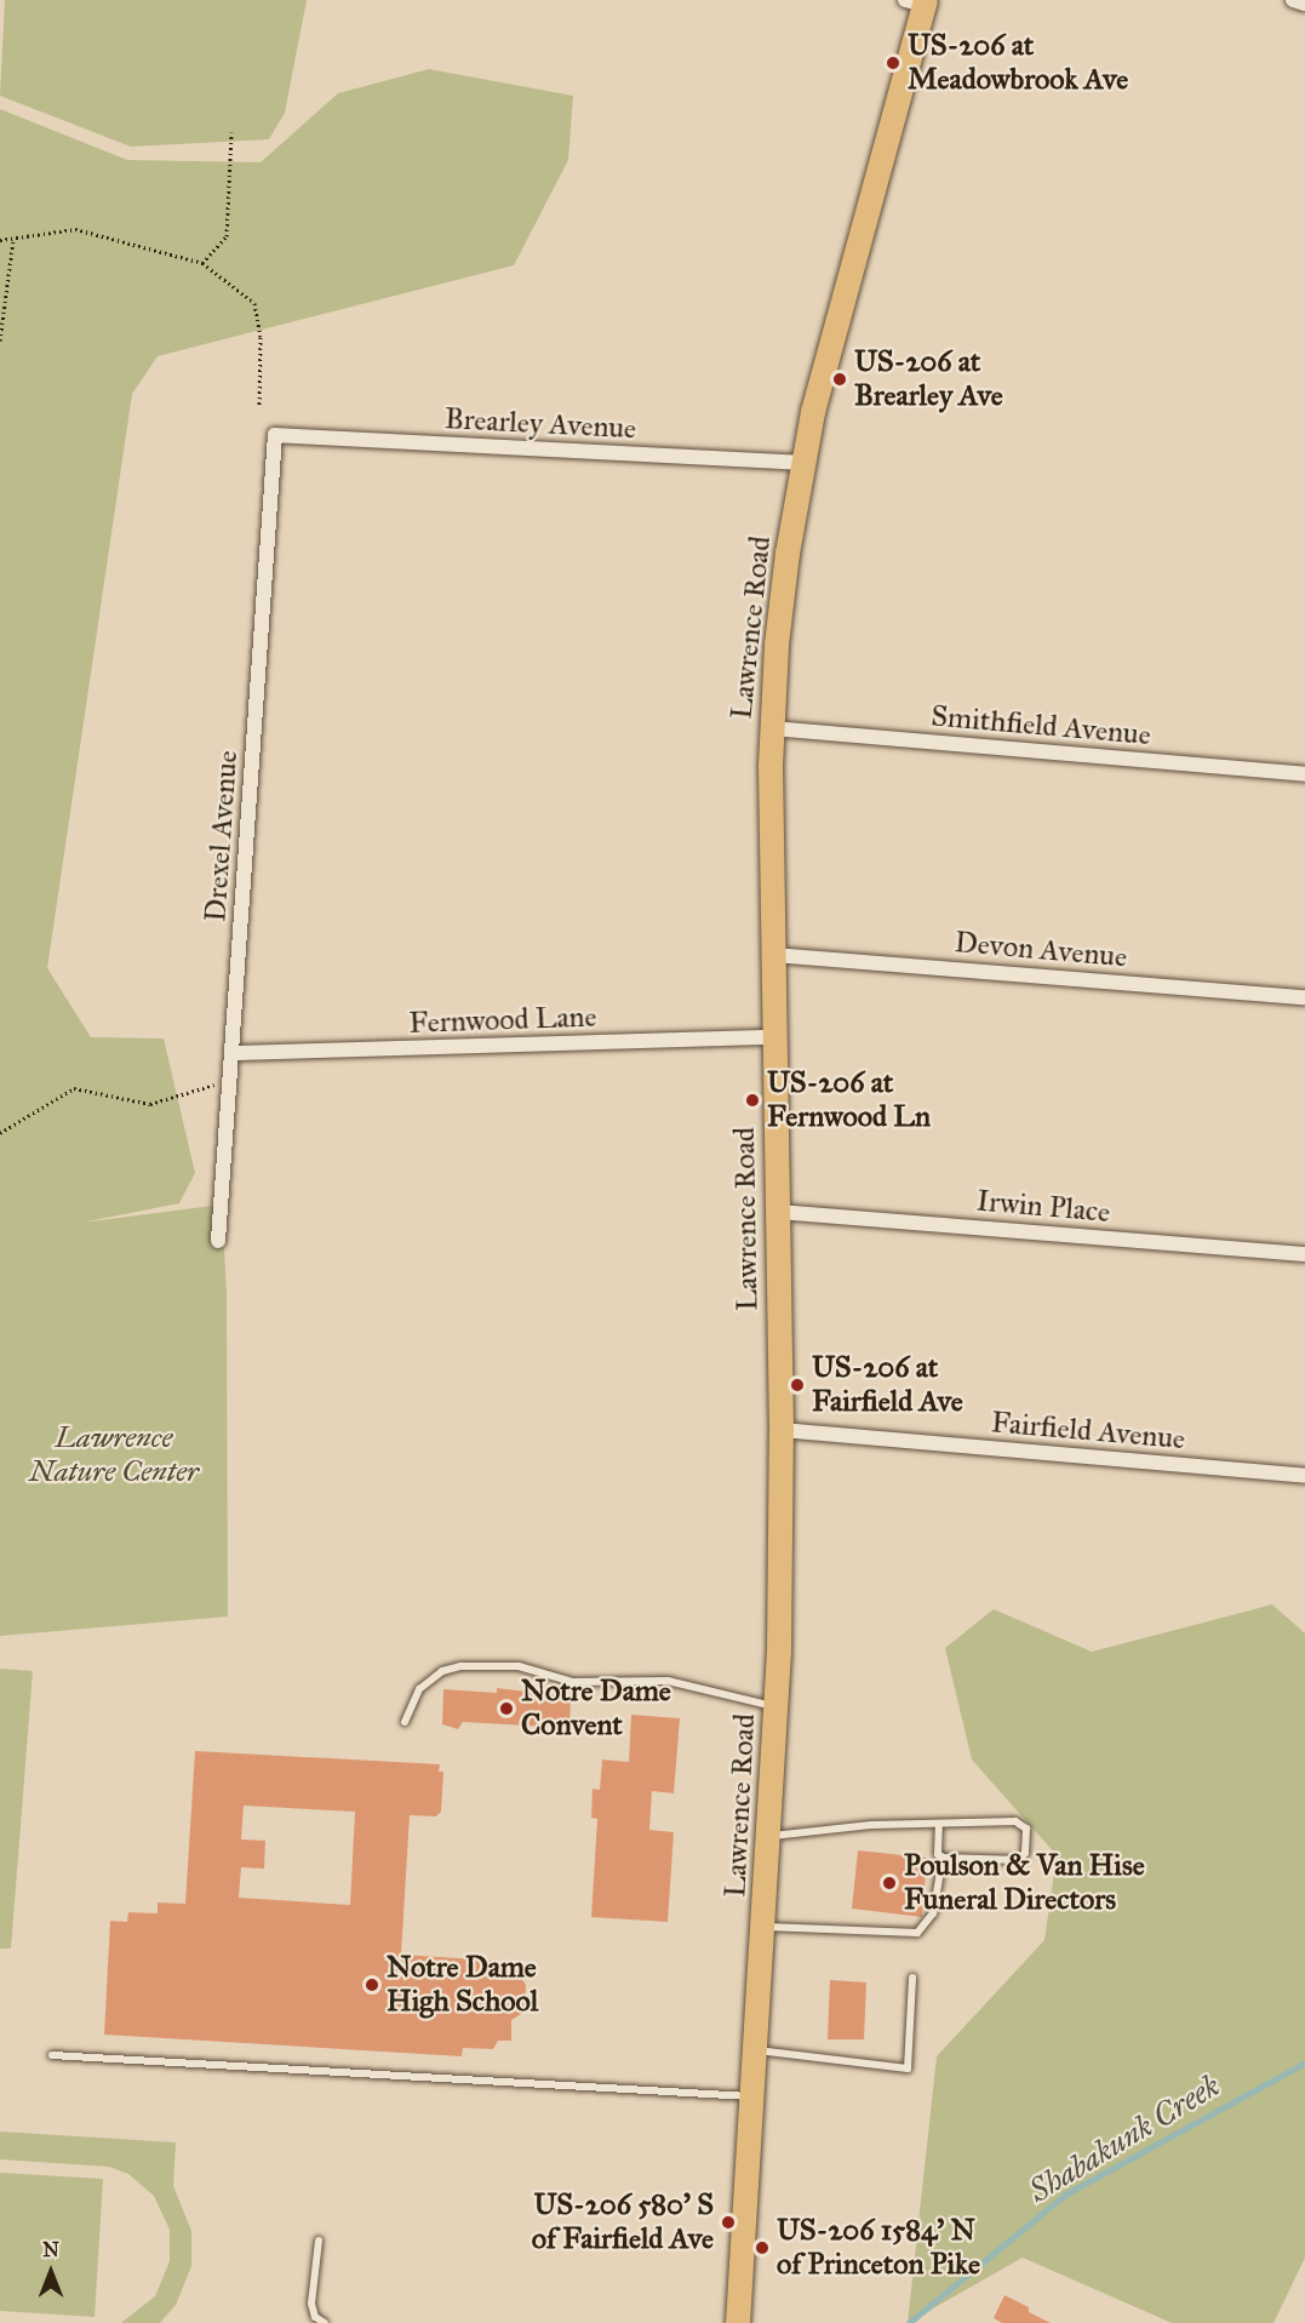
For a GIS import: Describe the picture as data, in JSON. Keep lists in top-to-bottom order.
{
  "streets": {
    "main road": ["Lawrence Road"],
    "street": [
      "Brearley Avenue",
      "Smithfield Avenue",
      "Drexel Avenue",
      "Devon Avenue",
      "Fernwood Lane",
      "Irwin Place",
      "Fairfield Avenue"
    ]
  },
  "crossings": [
    ["Brearley Avenue", "Lawrence Road"],
    ["Brearley Avenue", "Drexel Avenue"],
    ["Lawrence Road", "Smithfield Avenue"],
    ["Lawrence Road", "Devon Avenue"],
    ["Lawrence Road", "Fernwood Lane"],
    ["Lawrence Road", "Irwin Place"],
    ["Lawrence Road", "Fairfield Avenue"],
    ["Drexel Avenue", "Fernwood Lane"]
  ],
  "water": ["Shabakunk Creek"],
  "parks": ["Lawrence Nature Center"],
  "places": [
    "US-206 at Meadowbrook Ave",
    "US-206 at Brearley Ave",
    "US-206 at Fernwood Ln",
    "US-206 at Fairfield Ave",
    "Notre Dame Convent",
    "Poulson & Van Hise Funeral Directors",
    "Notre Dame High School",
    "US-206 580' S of Fairfield Ave",
    "US-206 1584' N of Princeton Pike"
  ],
  "north": "top"
}
